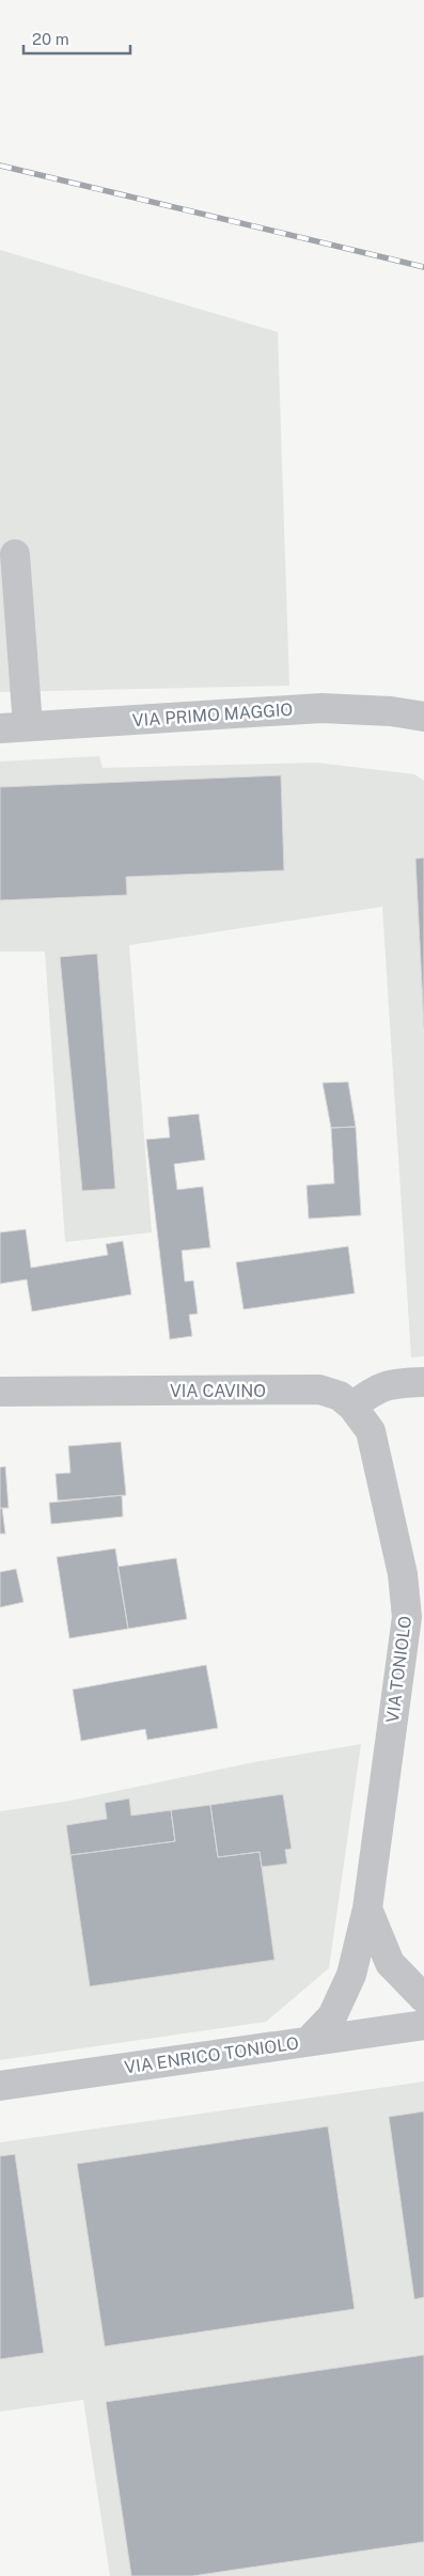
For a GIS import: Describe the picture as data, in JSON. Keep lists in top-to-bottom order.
{
  "streets": {
    "street": [
      "VIA PRIMO MAGGIO",
      "VIA CAVINO",
      "VIA TONIOLO",
      "VIA ENRICO TONIOLO"
    ]
  },
  "crossings": [
    ["VIA CAVINO", "VIA TONIOLO"],
    ["VIA TONIOLO", "VIA ENRICO TONIOLO"]
  ],
  "scale_bar": "20 m"
}
